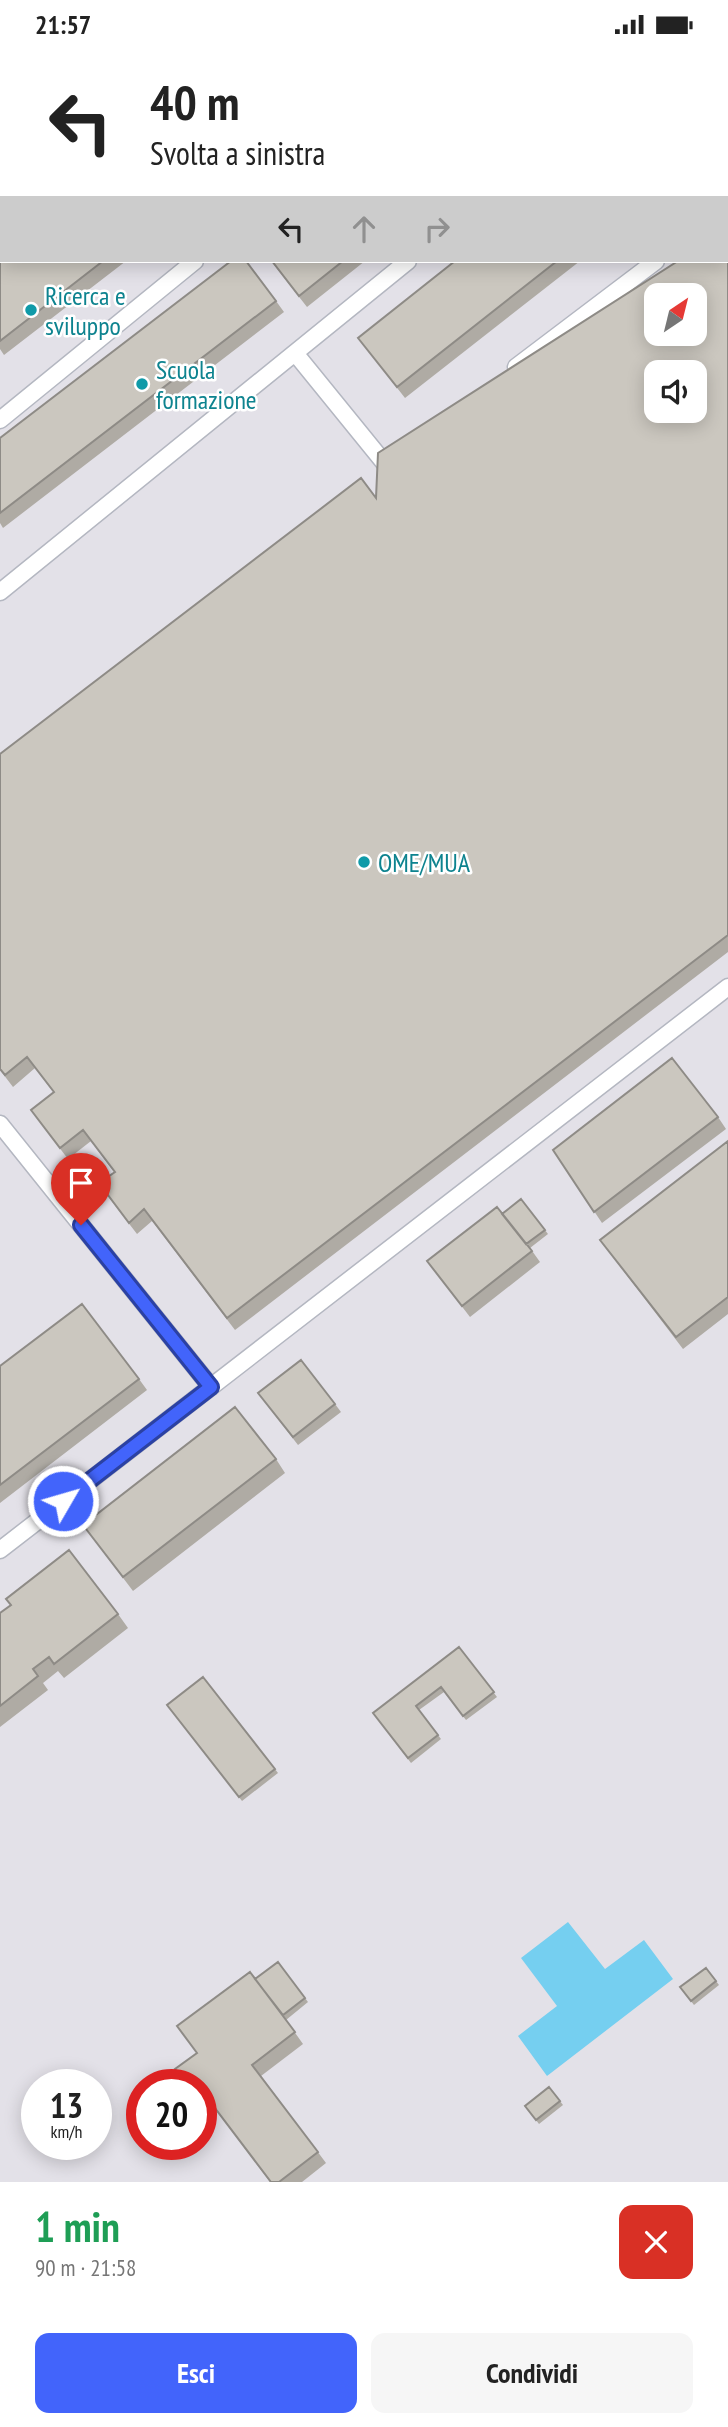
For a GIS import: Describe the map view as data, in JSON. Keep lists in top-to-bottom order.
{
  "places": ["Ricerca e sviluppo", "Scuola formazione", "OME/MUA"],
  "north": "top right",
  "page": {
    "status": "21:57",
    "turn": ["40 m", "Svolta a sinistra"],
    "speed": "13 km/h",
    "limit": "20",
    "heading": ["1 min", "90 m · 21:58"],
    "buttons": ["Esci", "Condividi"]
  }
}
